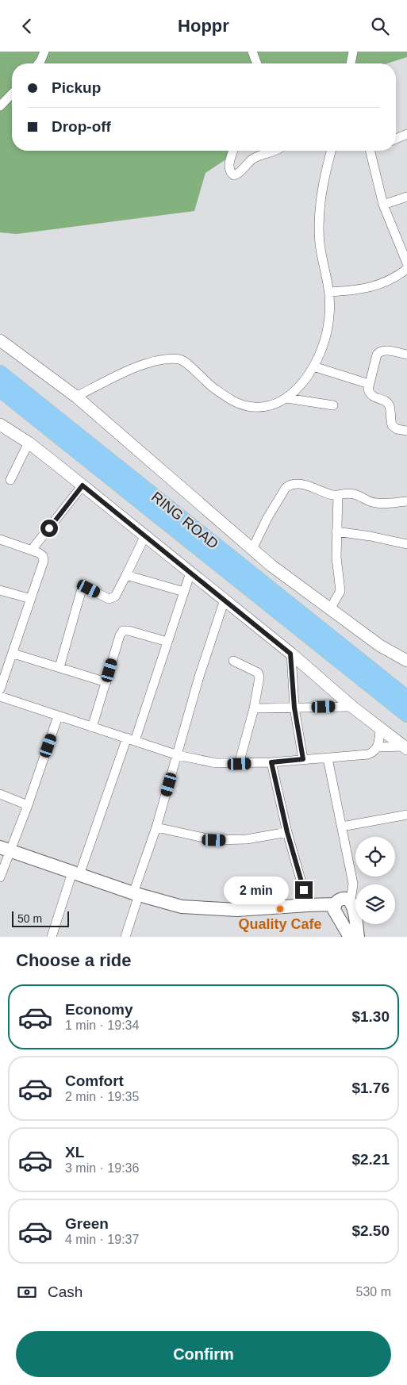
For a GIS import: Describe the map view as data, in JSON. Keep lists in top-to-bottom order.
{
  "streets": {
    "highway": ["RING ROAD"]
  },
  "places": ["Quality Cafe"],
  "scale_bar": "50 m",
  "page": {
    "header": "Hoppr",
    "banner": ["Pickup", "Drop-off"],
    "bubble": "2 min",
    "scale": "50 m",
    "heading": "Choose a ride",
    "list": [
      {
        "name": "Economy",
        "note": "1 min · 19:34",
        "value": "$1.30"
      },
      {
        "name": "Comfort",
        "note": "2 min · 19:35",
        "value": "$1.76"
      },
      {
        "name": "XL",
        "note": "3 min · 19:36",
        "value": "$2.21"
      },
      {
        "name": "Green",
        "note": "4 min · 19:37",
        "value": "$2.50"
      }
    ],
    "pay": ["Cash", "530 m"],
    "buttons": "Confirm"
  }
}
